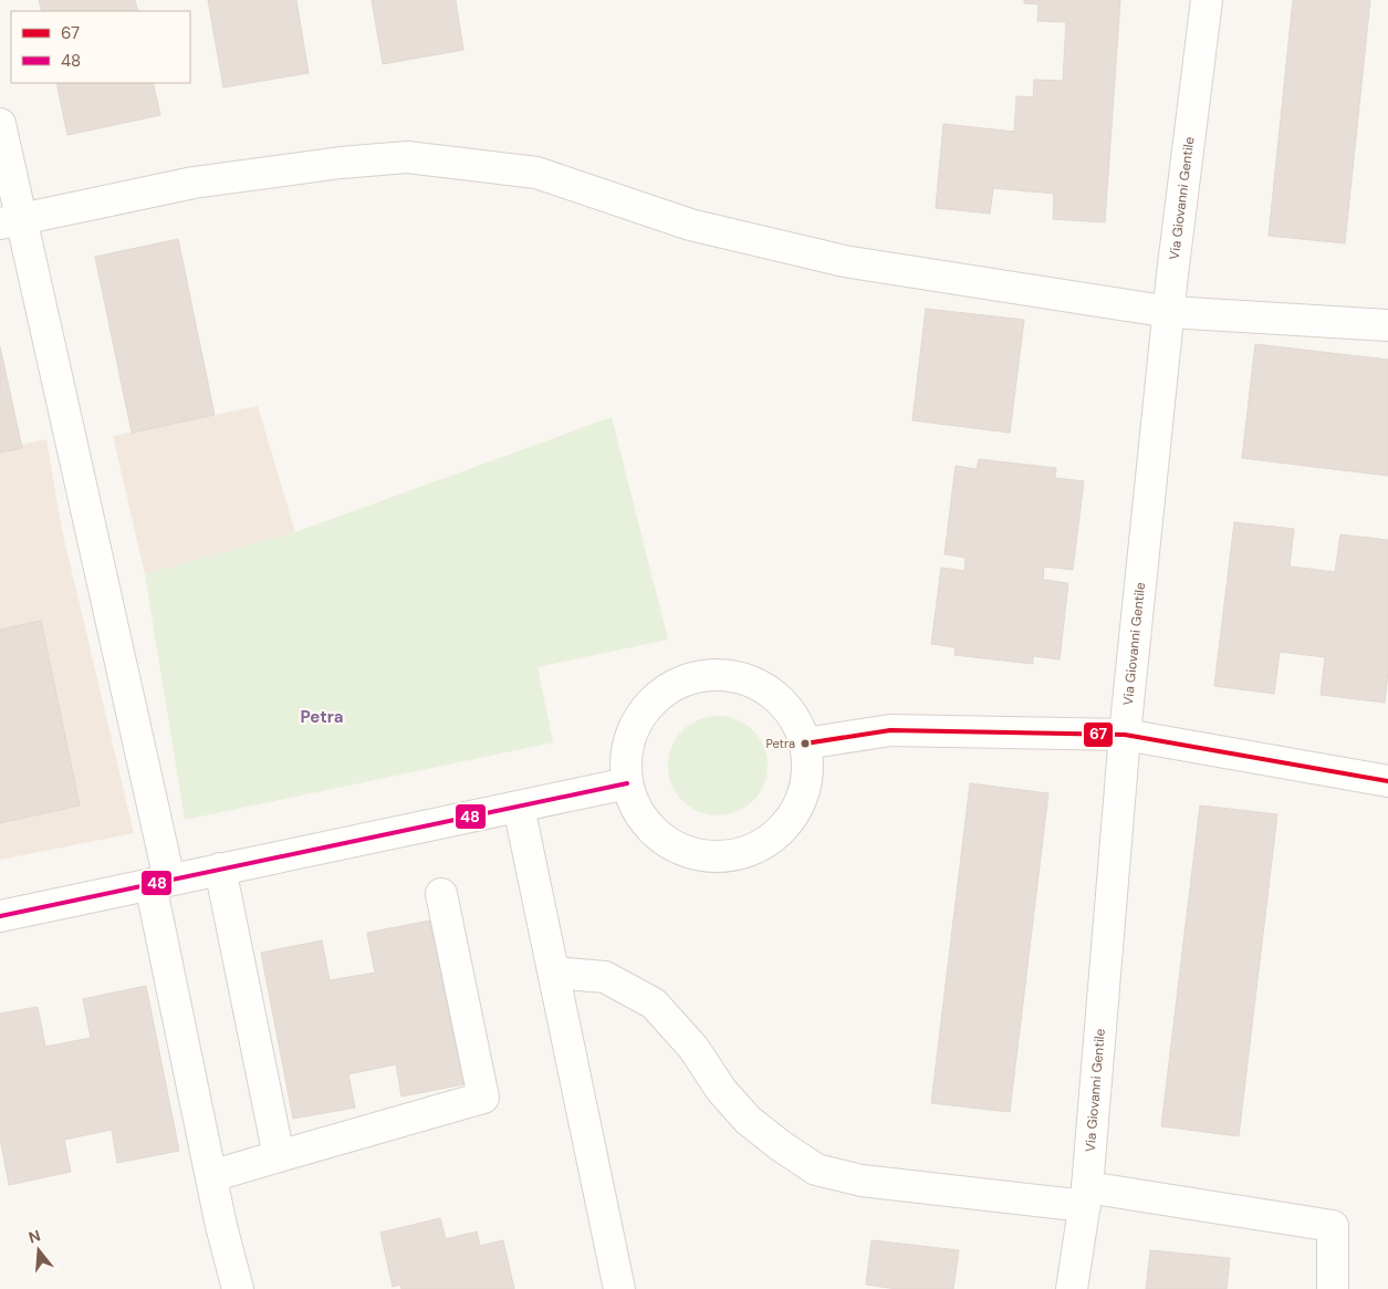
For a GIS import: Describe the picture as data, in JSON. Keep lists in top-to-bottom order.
{
  "streets": {
    "street": ["Via Giovanni Gentile"]
  },
  "districts": ["Petra"],
  "places": ["Petra"],
  "lines": ["transit line 67", "transit line 48"],
  "legend": ["67", "48"],
  "north": "top"
}
